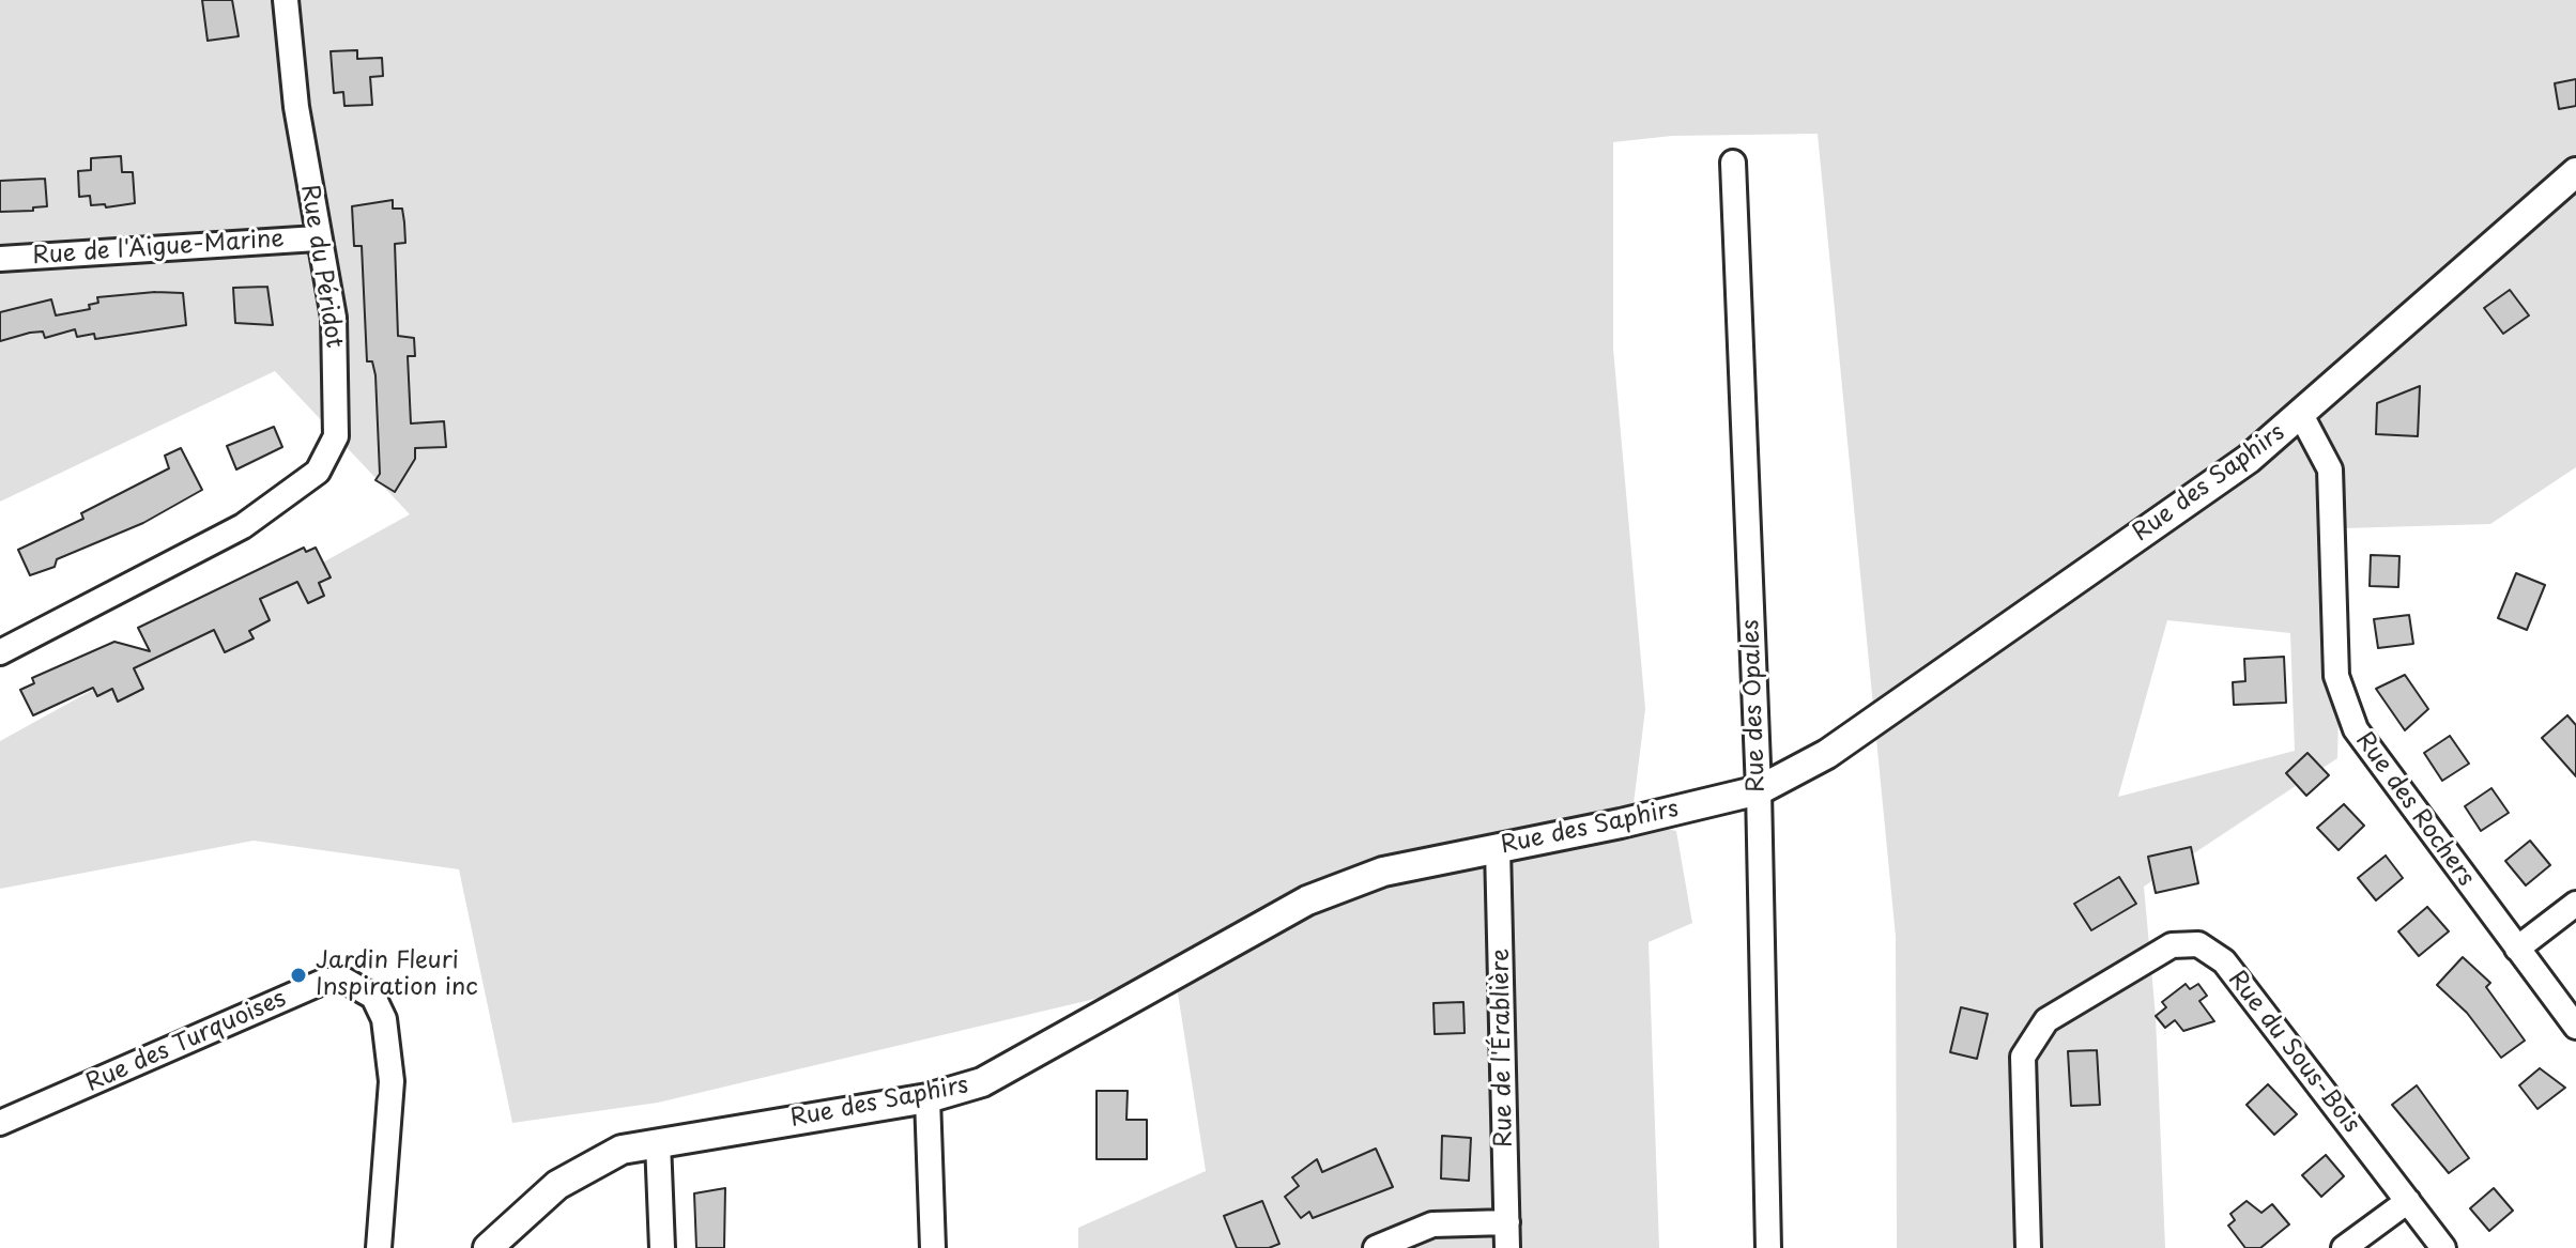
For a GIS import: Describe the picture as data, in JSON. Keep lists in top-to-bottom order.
{
  "streets": {
    "street": [
      "Rue de l'Aigue-Marine",
      "Rue du Péridot",
      "Rue des Saphirs",
      "Rue des Opales",
      "Rue des Rochers",
      "Rue des Turquoises",
      "Rue de l'Érablière",
      "Rue du Sous-Bois"
    ]
  },
  "crossings": [
    ["Rue de l'Aigue-Marine", "Rue du Péridot"],
    ["Rue des Saphirs", "Rue des Opales"],
    ["Rue des Saphirs", "Rue des Rochers"],
    ["Rue des Saphirs", "Rue de l'Érablière"]
  ],
  "places": ["Jardin Fleuri Inspiration inc"]
}
